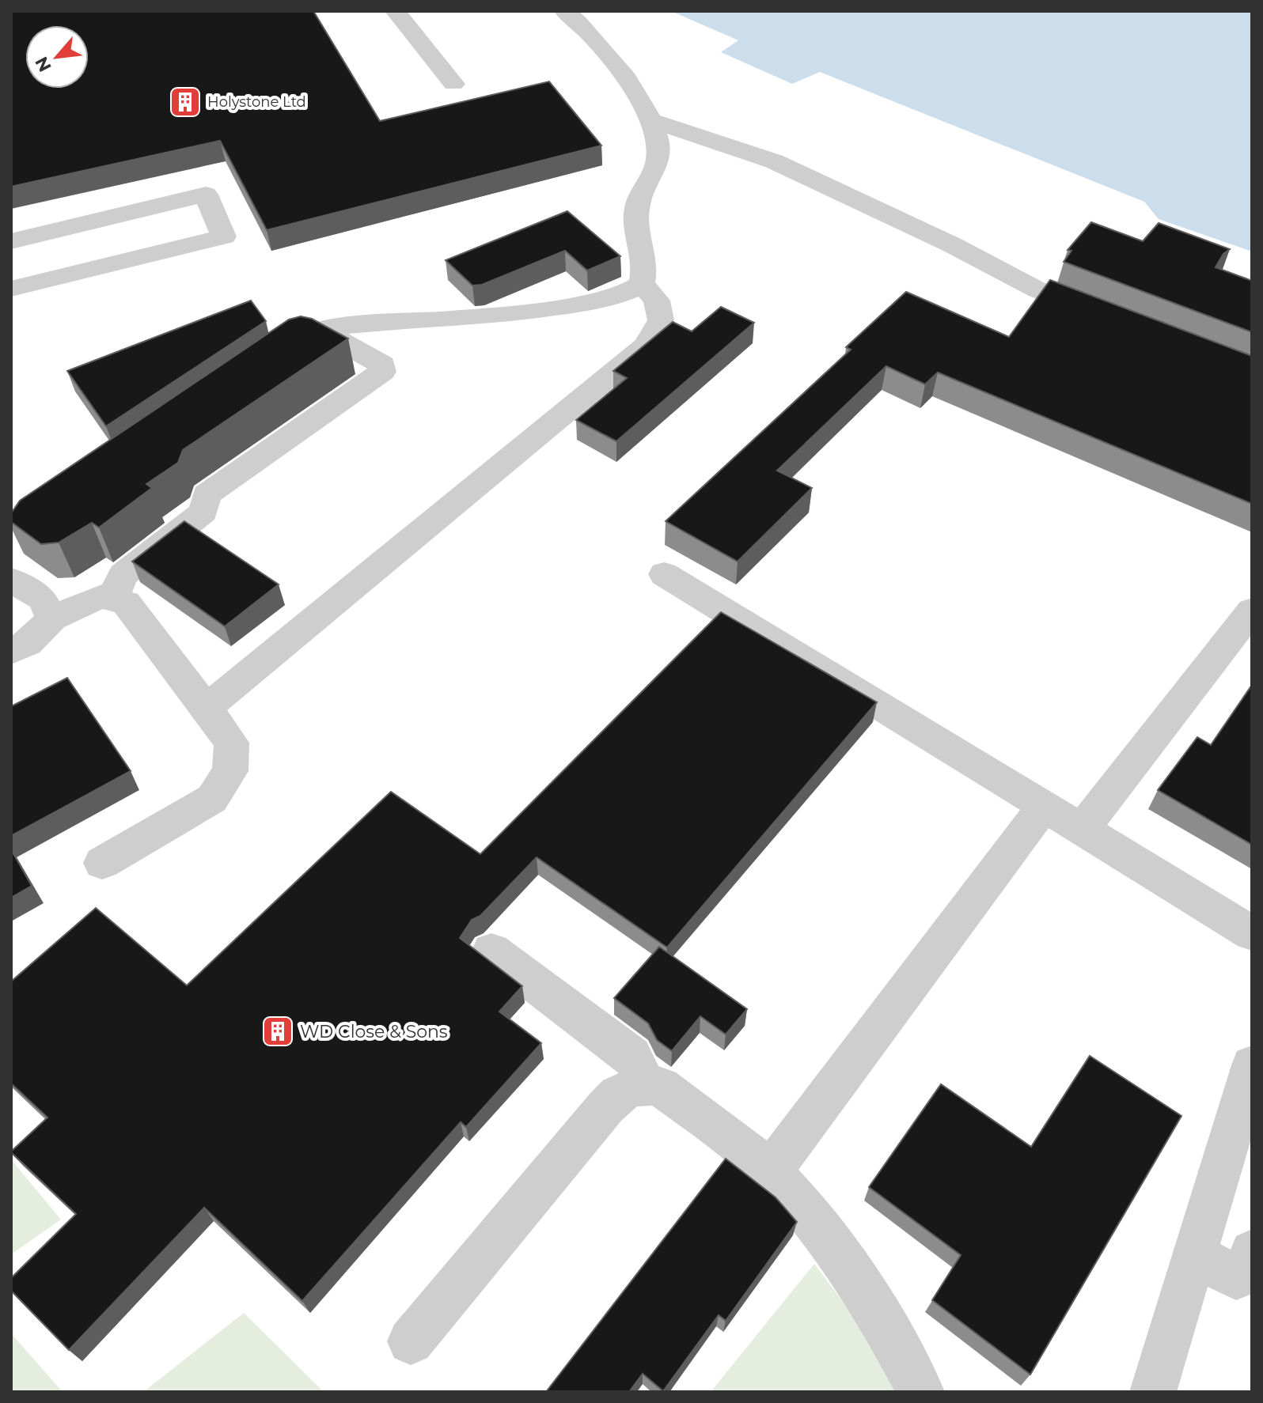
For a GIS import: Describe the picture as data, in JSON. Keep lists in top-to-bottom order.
{
  "places": {
    "building": ["Holystone Ltd", "WD Close & Sons"]
  },
  "north": "bottom left"
}
